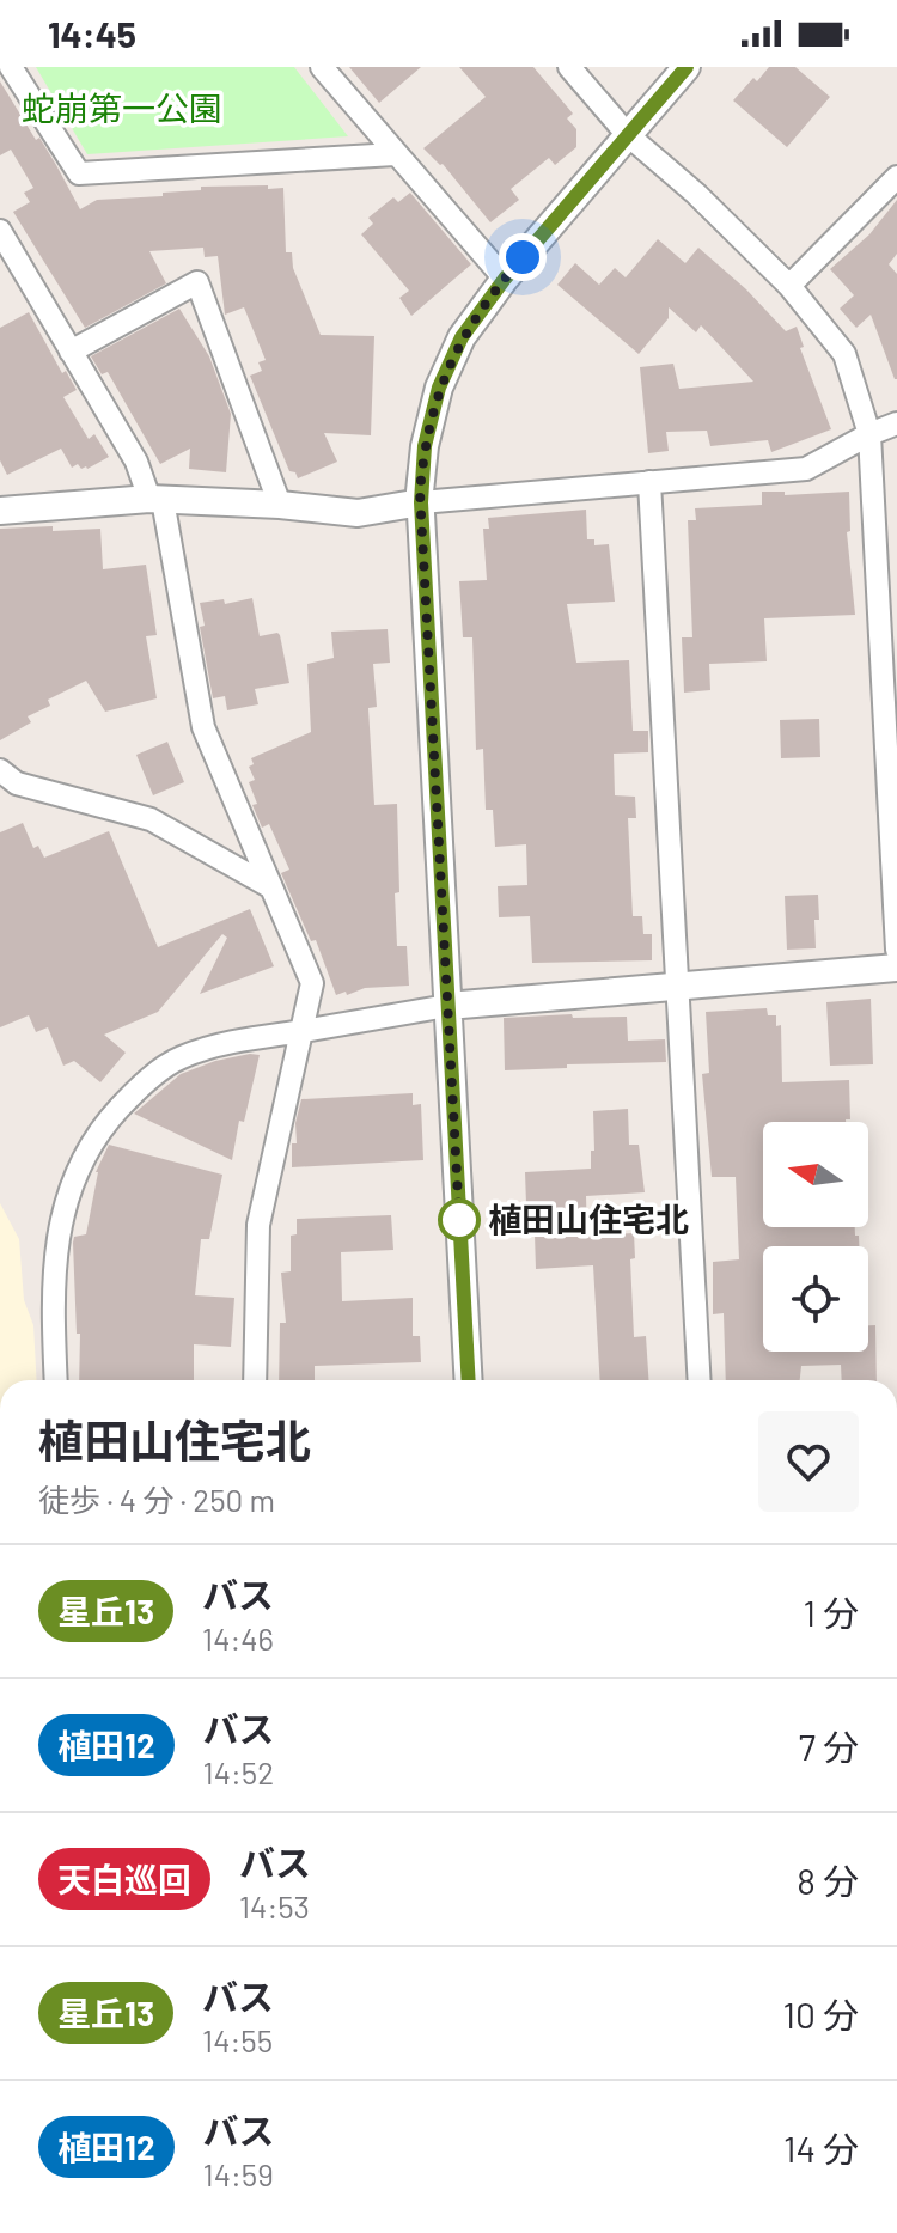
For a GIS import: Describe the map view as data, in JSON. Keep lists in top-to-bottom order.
{
  "parks": ["蛇崩第一公園"],
  "places": ["植田山住宅北"],
  "lines": ["bus line 星丘13"],
  "north": "left",
  "page": {
    "status": "14:45",
    "heading": ["植田山住宅北", "徒歩 · 4 分 · 250 m"],
    "list": [
      {
        "mark": "星丘13",
        "name": "バス",
        "note": "14:46",
        "value": "1 分"
      },
      {
        "mark": "植田12",
        "name": "バス",
        "note": "14:52",
        "value": "7 分"
      },
      {
        "mark": "天白巡回",
        "name": "バス",
        "note": "14:53",
        "value": "8 分"
      },
      {
        "mark": "星丘13",
        "name": "バス",
        "note": "14:55",
        "value": "10 分"
      },
      {
        "mark": "植田12",
        "name": "バス",
        "note": "14:59",
        "value": "14 分"
      }
    ]
  }
}
